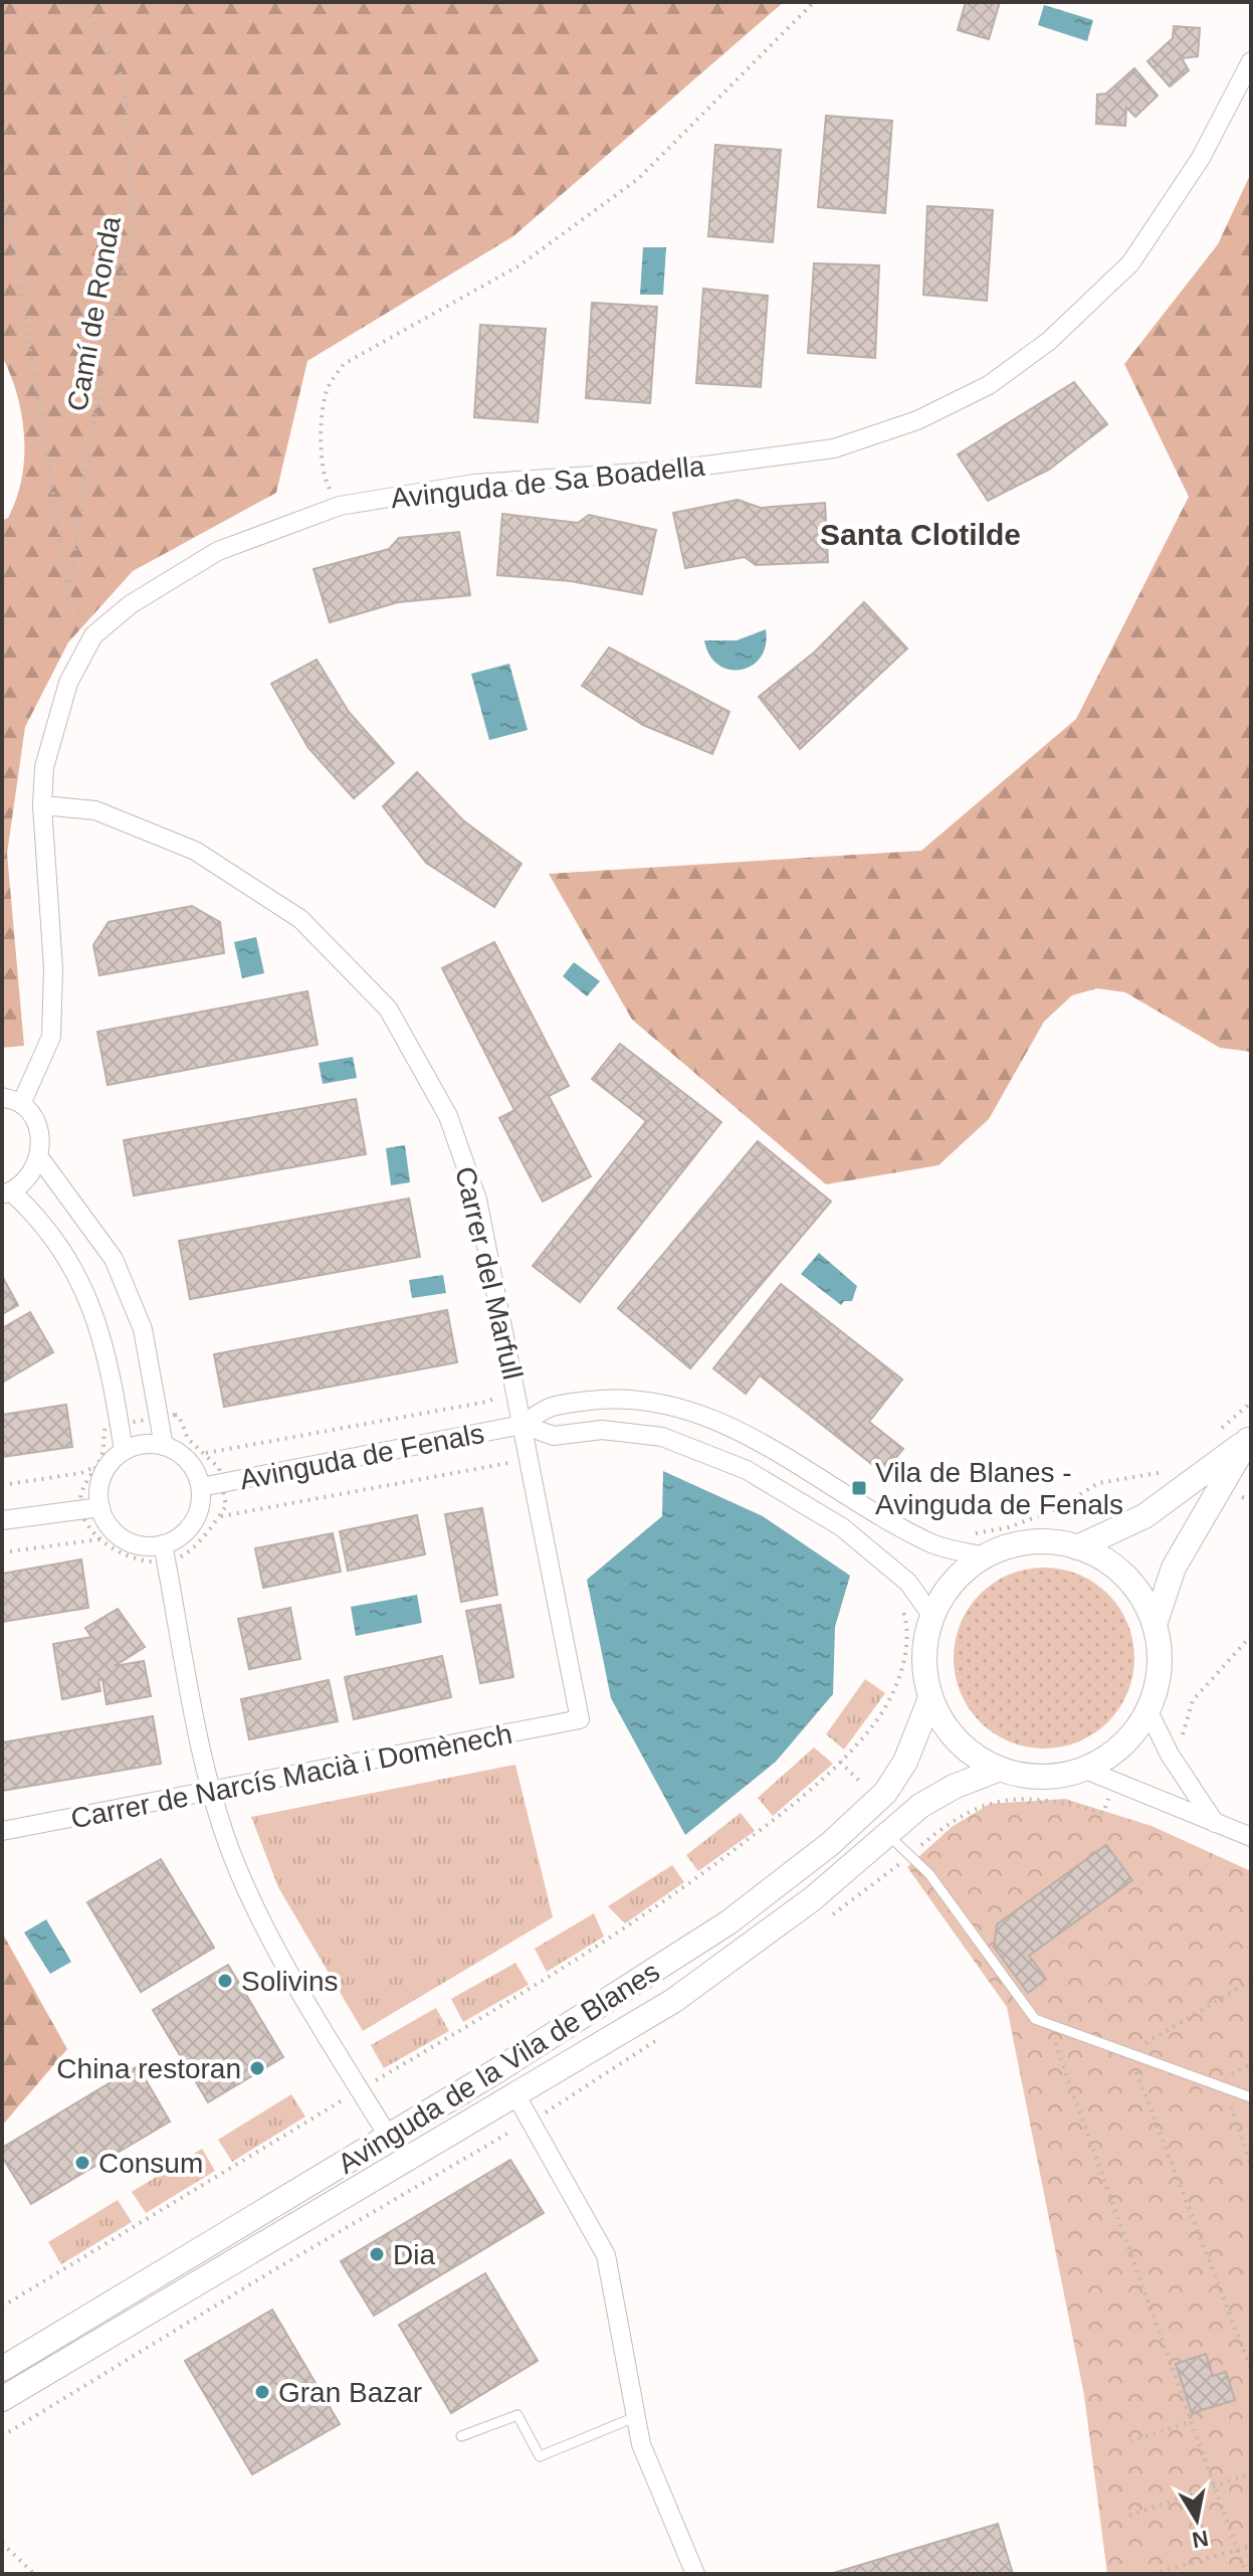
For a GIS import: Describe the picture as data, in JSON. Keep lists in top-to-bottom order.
{
  "streets": {
    "main road": ["Avinguda de la Vila de Blanes"],
    "street": [
      "Avinguda de Sa Boadella",
      "Carrer del Marfull",
      "Avinguda de Fenals",
      "Carrer de Narcís Macià i Domènech"
    ],
    "path": ["Camí de Ronda"]
  },
  "crossings": [
    ["Avinguda de Sa Boadella", "Carrer del Marfull"],
    ["Carrer del Marfull", "Avinguda de Fenals"],
    ["Carrer del Marfull", "Carrer de Narcís Macià i Domènech"],
    ["Avinguda de Fenals", "Avinguda de la Vila de Blanes"]
  ],
  "districts": ["Santa Clotilde"],
  "places": {
    "transit": ["Vila de Blanes - Avinguda de Fenals"],
    "other": [
      "Solivins",
      "China restoran",
      "Consum",
      "Dia",
      "Gran Bazar"
    ]
  },
  "north": "bottom"
}
